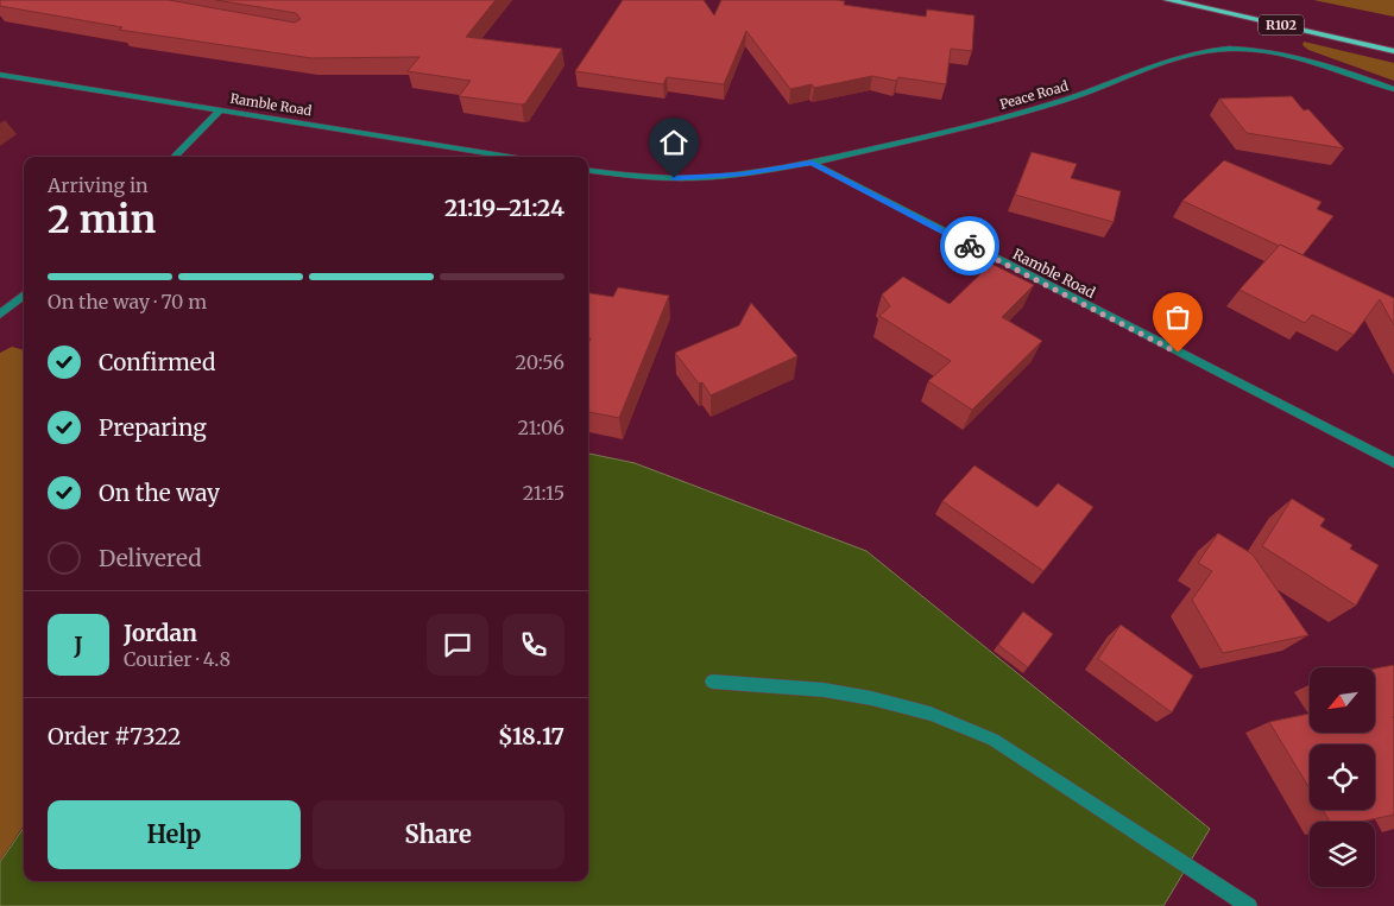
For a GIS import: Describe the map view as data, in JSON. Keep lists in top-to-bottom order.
{
  "streets": {
    "main road": ["R102"],
    "street": ["Peace Road", "Ramble Road"]
  },
  "crossings": [
    ["Peace Road", "Ramble Road"]
  ],
  "north": "bottom left",
  "page": {
    "heading": ["2 min", "Arriving in", "21:19–21:24"],
    "panel": [
      "Jordan",
      "Courier · 4.8",
      "Order #7322",
      "$18.17"
    ],
    "bar": "On the way · 70 m",
    "list": [
      ["Confirmed", "20:56"],
      ["Preparing", "21:06"],
      ["On the way", "21:15"],
      "Delivered"
    ],
    "round": "J",
    "buttons": ["Help", "Share"]
  }
}
